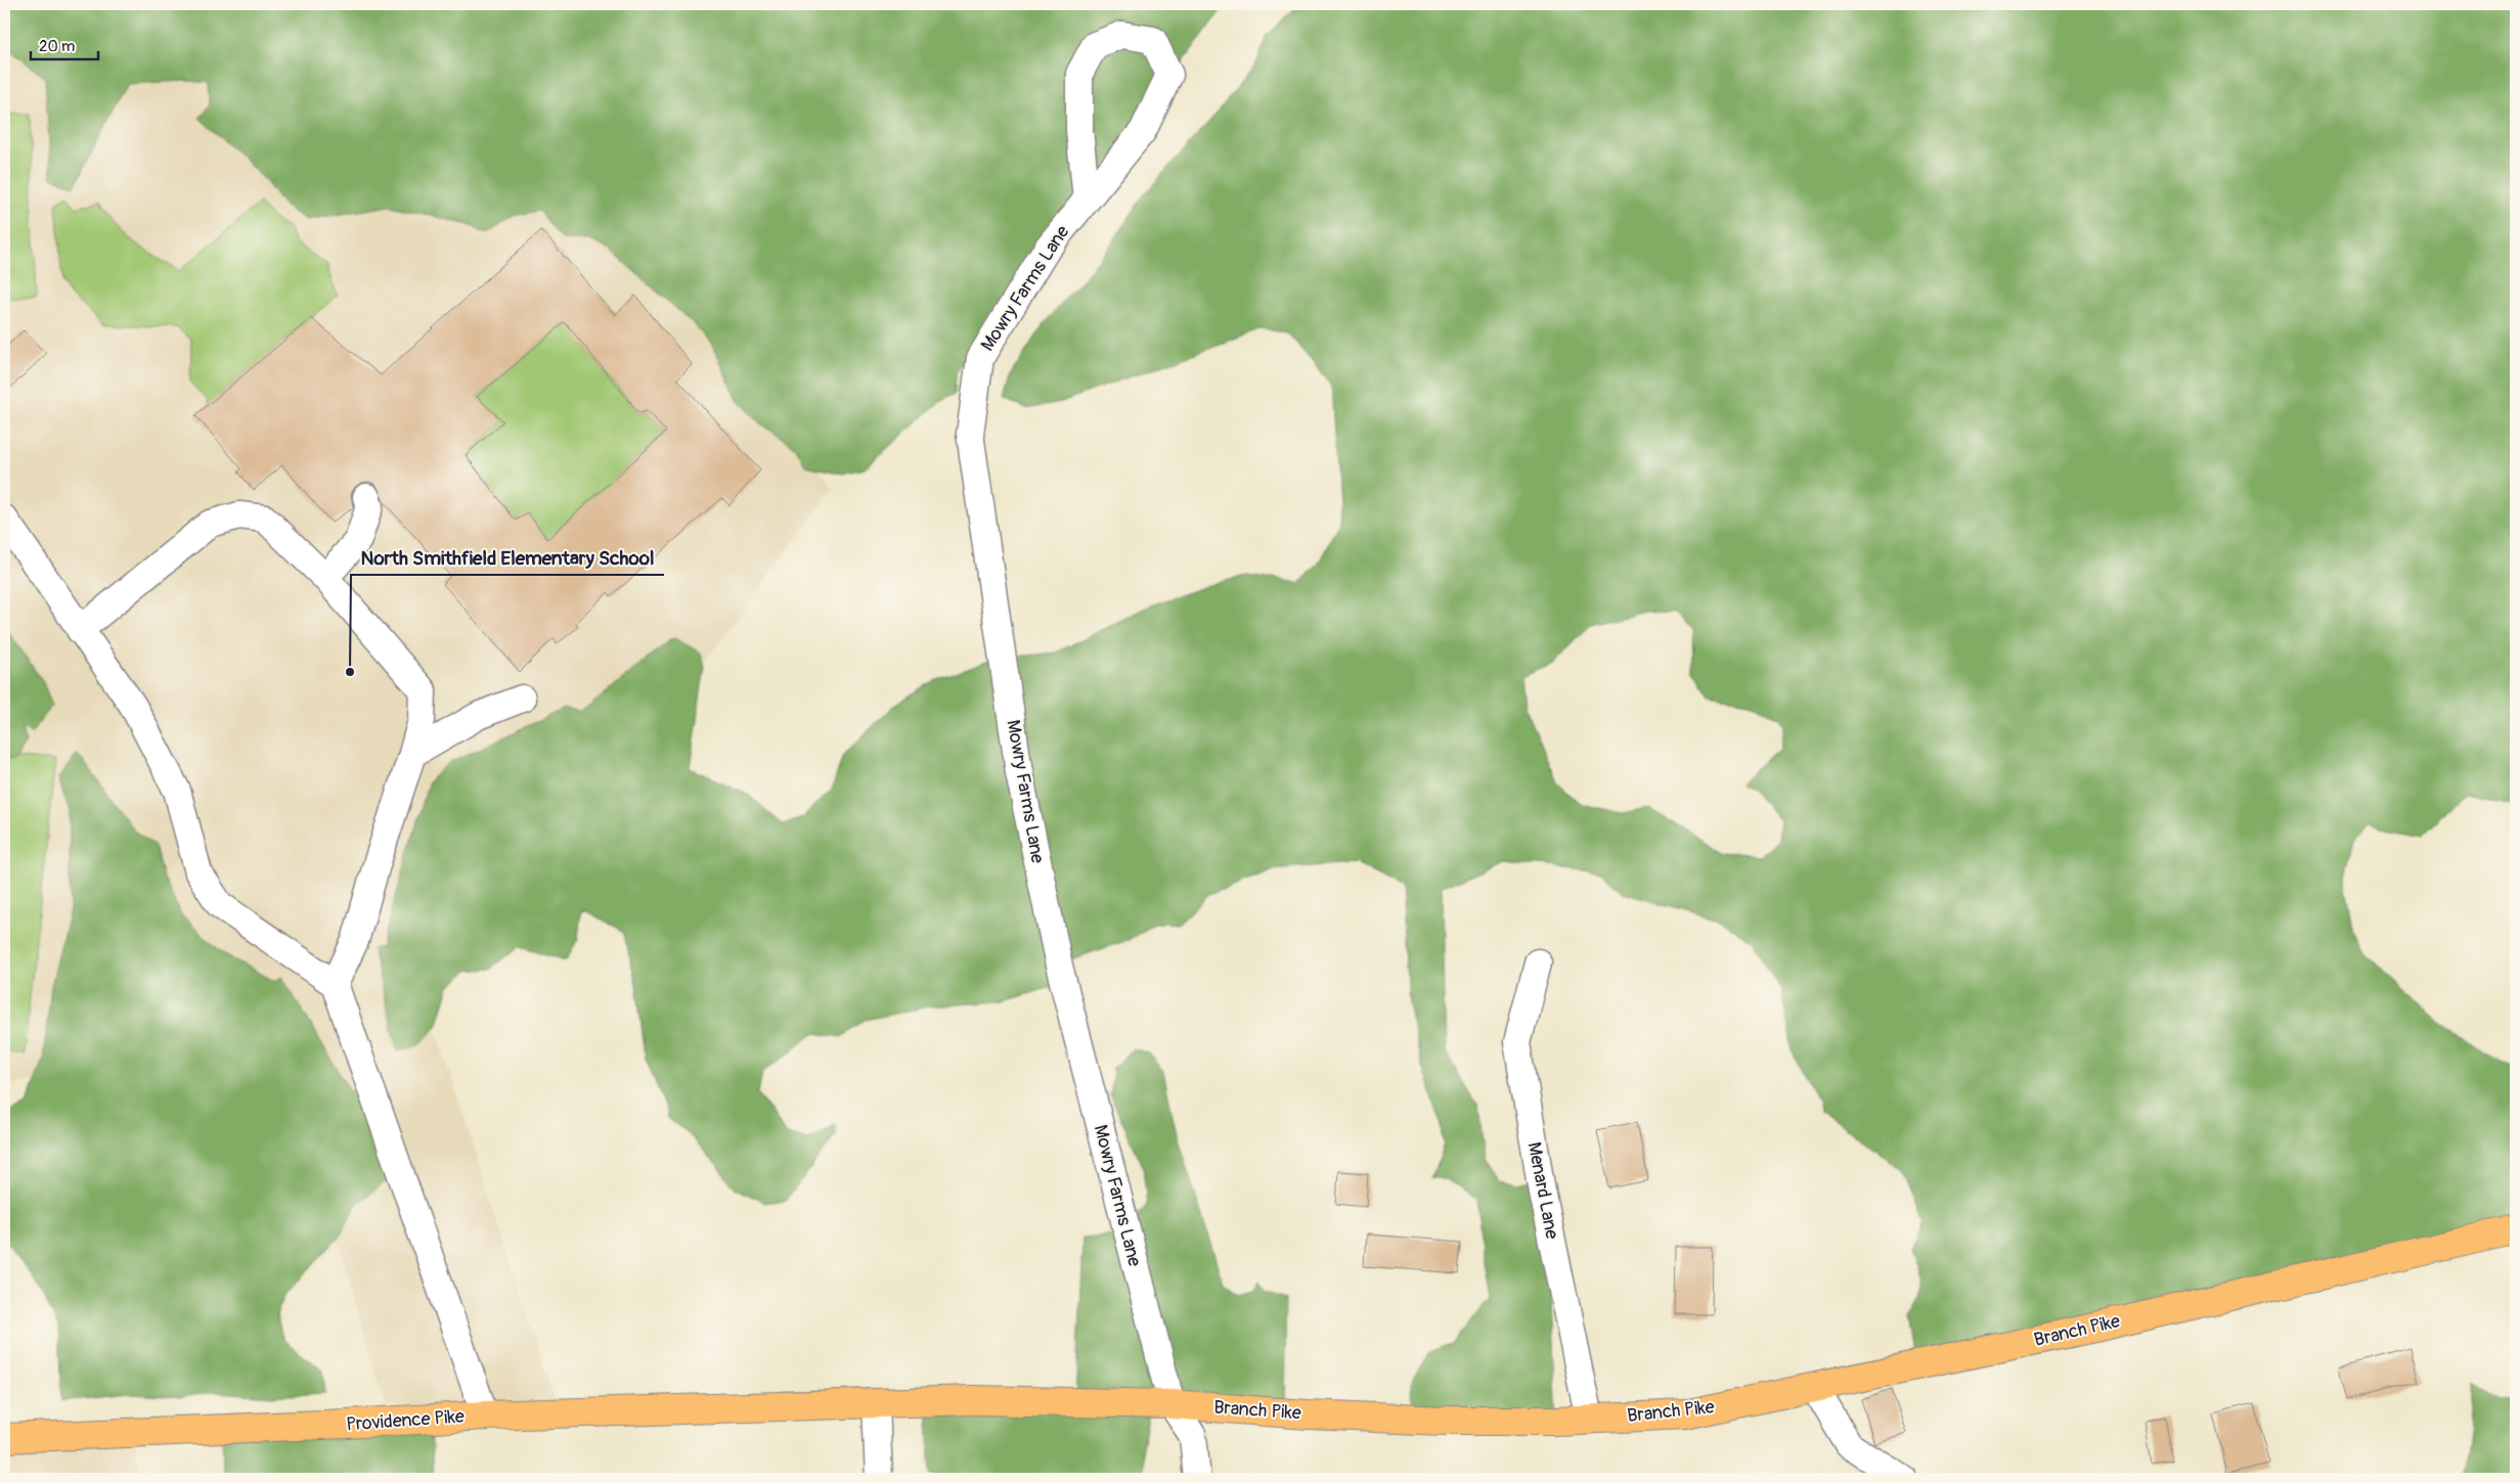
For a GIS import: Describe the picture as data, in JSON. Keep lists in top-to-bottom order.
{
  "streets": {
    "main road": ["Branch Pike", "Providence Pike"],
    "street": ["Mowry Farms Lane", "Menard Lane"]
  },
  "crossings": [
    ["Mowry Farms Lane", "Branch Pike"],
    ["Menard Lane", "Branch Pike"],
    ["Branch Pike", "Providence Pike"]
  ],
  "places": ["North Smithfield Elementary School"],
  "scale_bar": "20 m"
}
